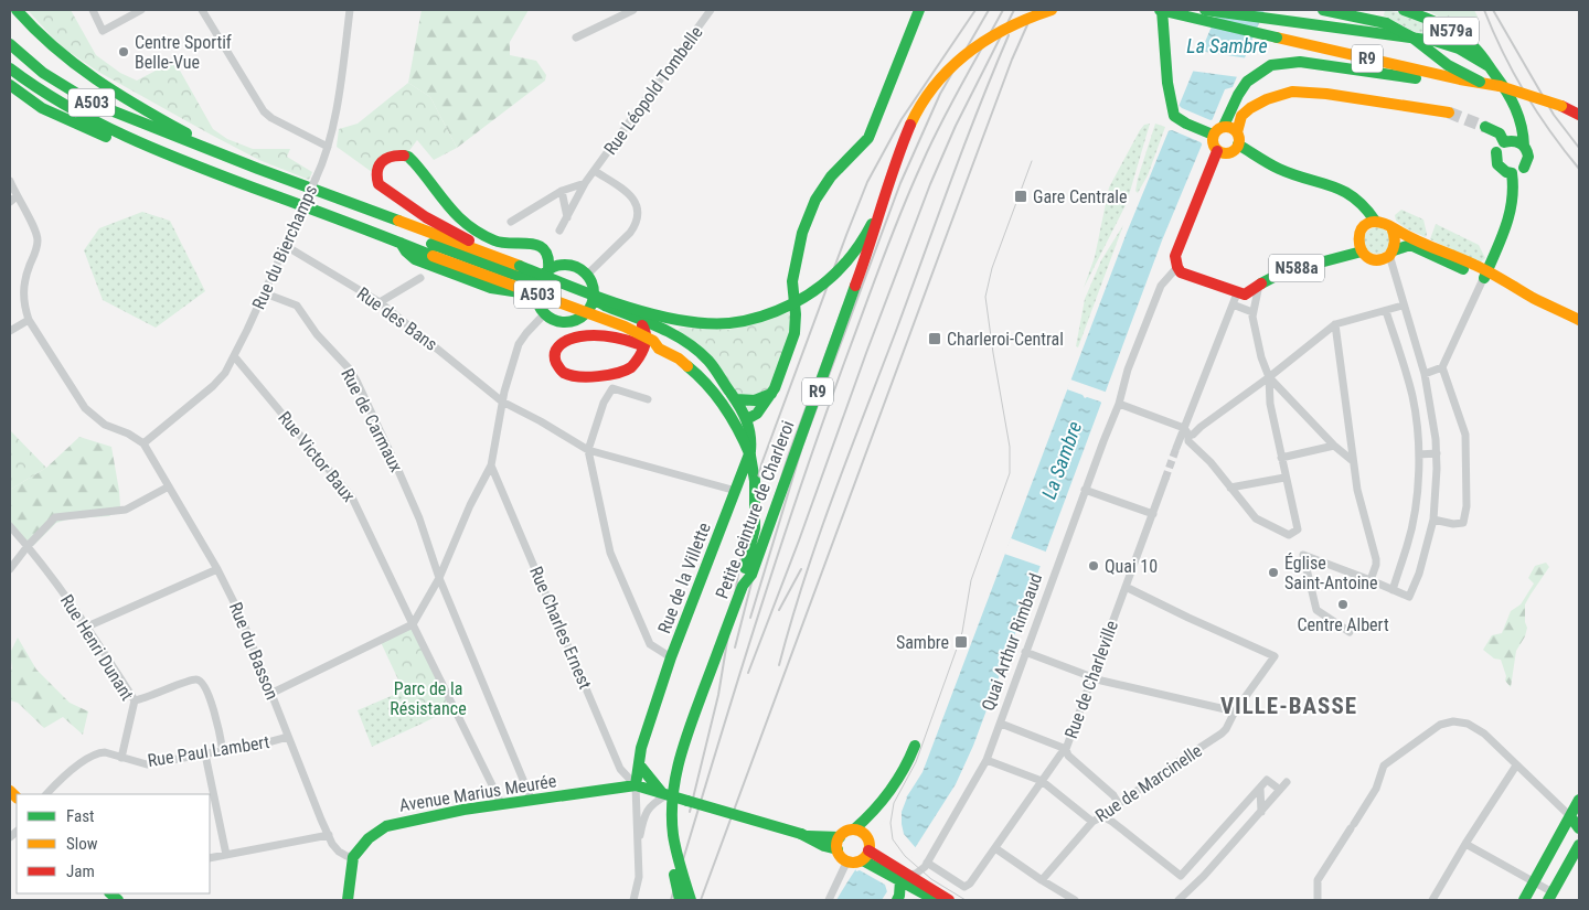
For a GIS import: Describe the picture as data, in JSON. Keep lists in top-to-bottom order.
{
  "streets": {
    "main road": [
      "N579a",
      "R9",
      "A503",
      "N588a",
      "Petite ceinture de Charleroi",
      "Rue de la Villette",
      "Avenue Marius Meurée"
    ],
    "street": [
      "Rue Léopold Tombelle",
      "Rue du Bierchamps",
      "Rue des Bans",
      "Rue de Carmaux",
      "Rue Victor Baux",
      "Rue Charles Ernest",
      "Quai Arthur Rimbaud",
      "Rue Henri Dunant",
      "Rue du Basson",
      "Rue de Charleville",
      "Rue Paul Lambert",
      "Rue de Marcinelle"
    ]
  },
  "crossings": [
    ["A503", "Petite ceinture de Charleroi"],
    ["Rue du Bierchamps", "Rue des Bans"],
    ["Rue du Bierchamps", "Rue de Carmaux"],
    ["Rue du Bierchamps", "Rue Victor Baux"],
    ["Rue du Bierchamps", "Rue du Basson"],
    ["Rue des Bans", "Rue de la Villette"],
    ["Rue de Carmaux", "Avenue Marius Meurée"],
    ["Rue Victor Baux", "Avenue Marius Meurée"],
    ["Rue de la Villette", "Rue Charles Ernest"],
    ["Rue de la Villette", "Avenue Marius Meurée"],
    ["Rue Charles Ernest", "Avenue Marius Meurée"],
    ["Quai Arthur Rimbaud", "Rue de Charleville"],
    ["Rue Henri Dunant", "Rue Paul Lambert"],
    ["Rue du Basson", "Rue Paul Lambert"],
    ["Rue du Basson", "Avenue Marius Meurée"],
    ["Rue de Charleville", "Rue de Marcinelle"]
  ],
  "districts": ["VILLE-BASSE"],
  "water": ["La Sambre"],
  "parks": ["Parc de la Résistance"],
  "places": {
    "other": [
      "Centre Sportif Belle-Vue",
      "Quai 10",
      "Église Saint-Antoine",
      "Centre Albert"
    ],
    "transit": ["Gare Centrale", "Charleroi-Central", "Sambre"]
  },
  "legend": ["Fast", "Slow", "Jam"]
}
